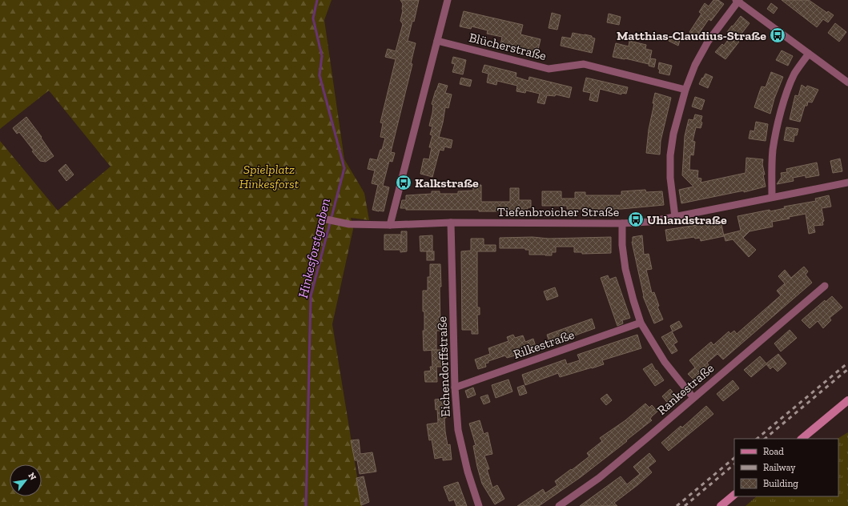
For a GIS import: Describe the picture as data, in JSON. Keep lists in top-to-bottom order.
{
  "streets": {
    "street": [
      "Blücherstraße",
      "Tiefenbroicher Straße",
      "Rilkestraße",
      "Eichendorffstraße",
      "Rankestraße"
    ]
  },
  "crossings": [
    ["Tiefenbroicher Straße", "Eichendorffstraße"],
    ["Rilkestraße", "Eichendorffstraße"]
  ],
  "water": ["Hinkesforstgraben"],
  "parks": ["Spielplatz Hinkesforst"],
  "places": {
    "bus stop": ["Matthias-Claudius-Straße", "Kalkstraße", "Uhlandstraße"]
  },
  "legend": ["Road", "Railway", "Building"],
  "north": "top right"
}
